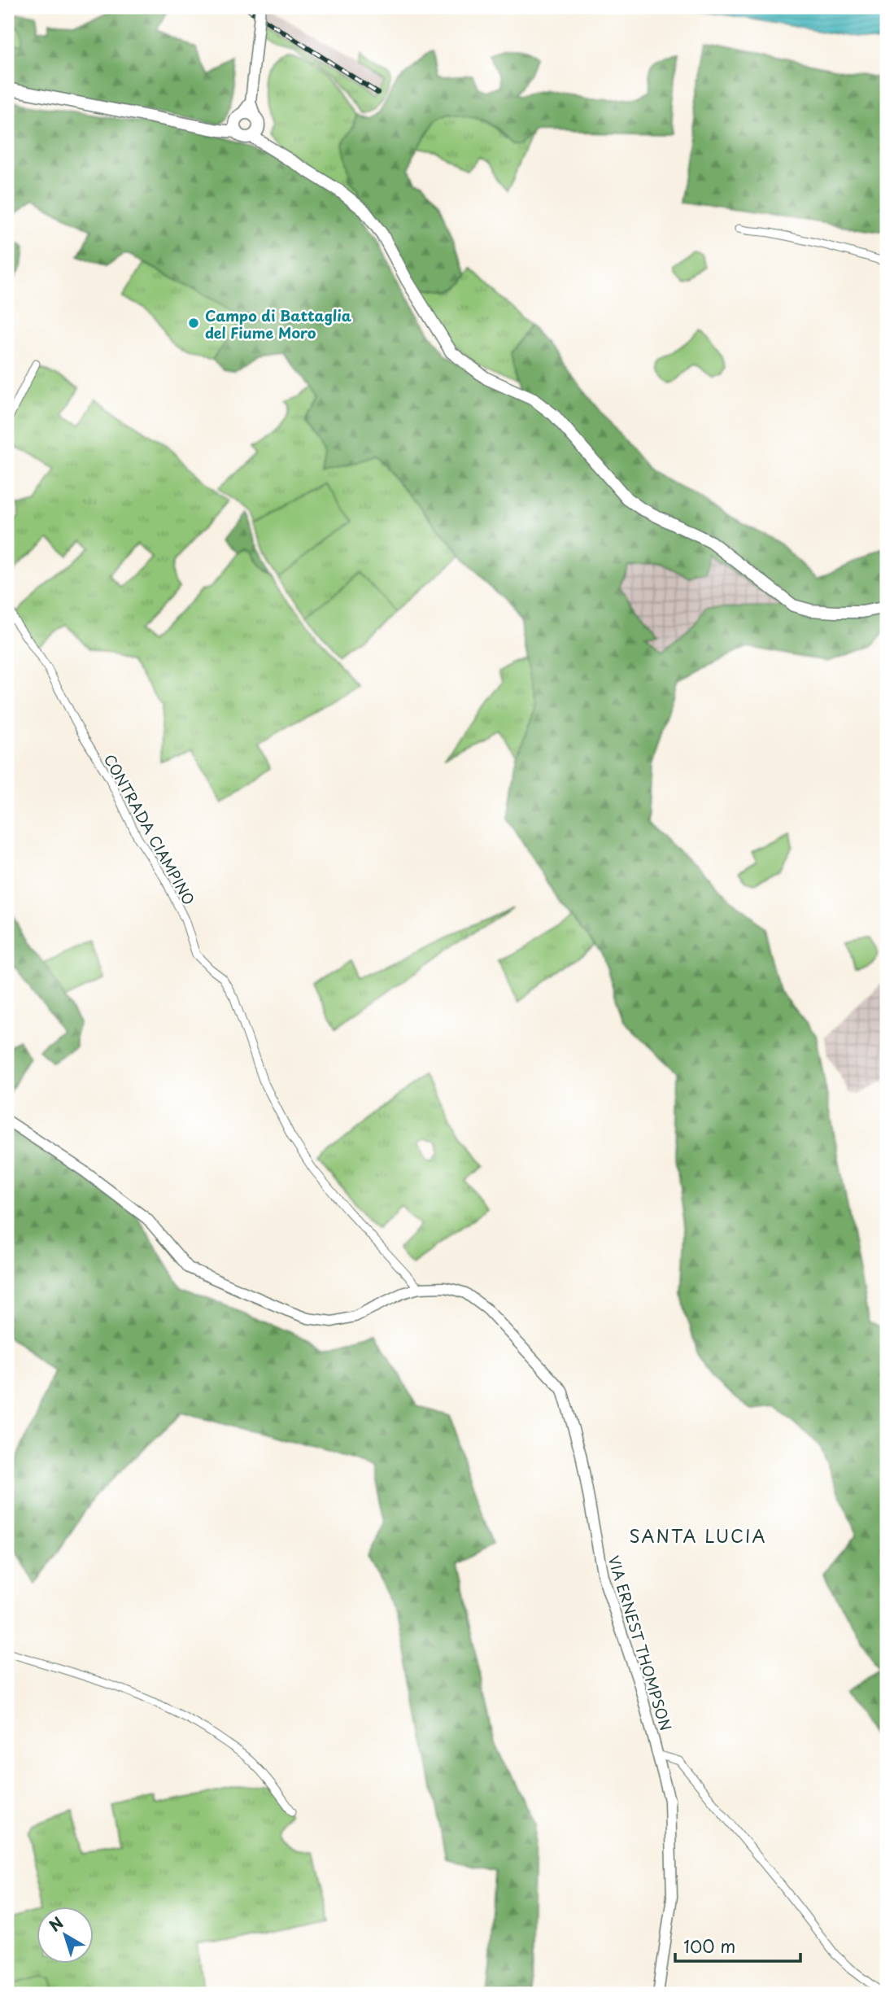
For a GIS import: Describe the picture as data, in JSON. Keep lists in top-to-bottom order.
{
  "streets": {
    "street": ["CONTRADA CIAMPINO", "VIA ERNEST THOMPSON"]
  },
  "crossings": [
    ["CONTRADA CIAMPINO", "VIA ERNEST THOMPSON"]
  ],
  "districts": ["SANTA LUCIA"],
  "places": ["Campo di Battaglia del Fiume Moro"],
  "scale_bar": "100 m",
  "north": "top left"
}
